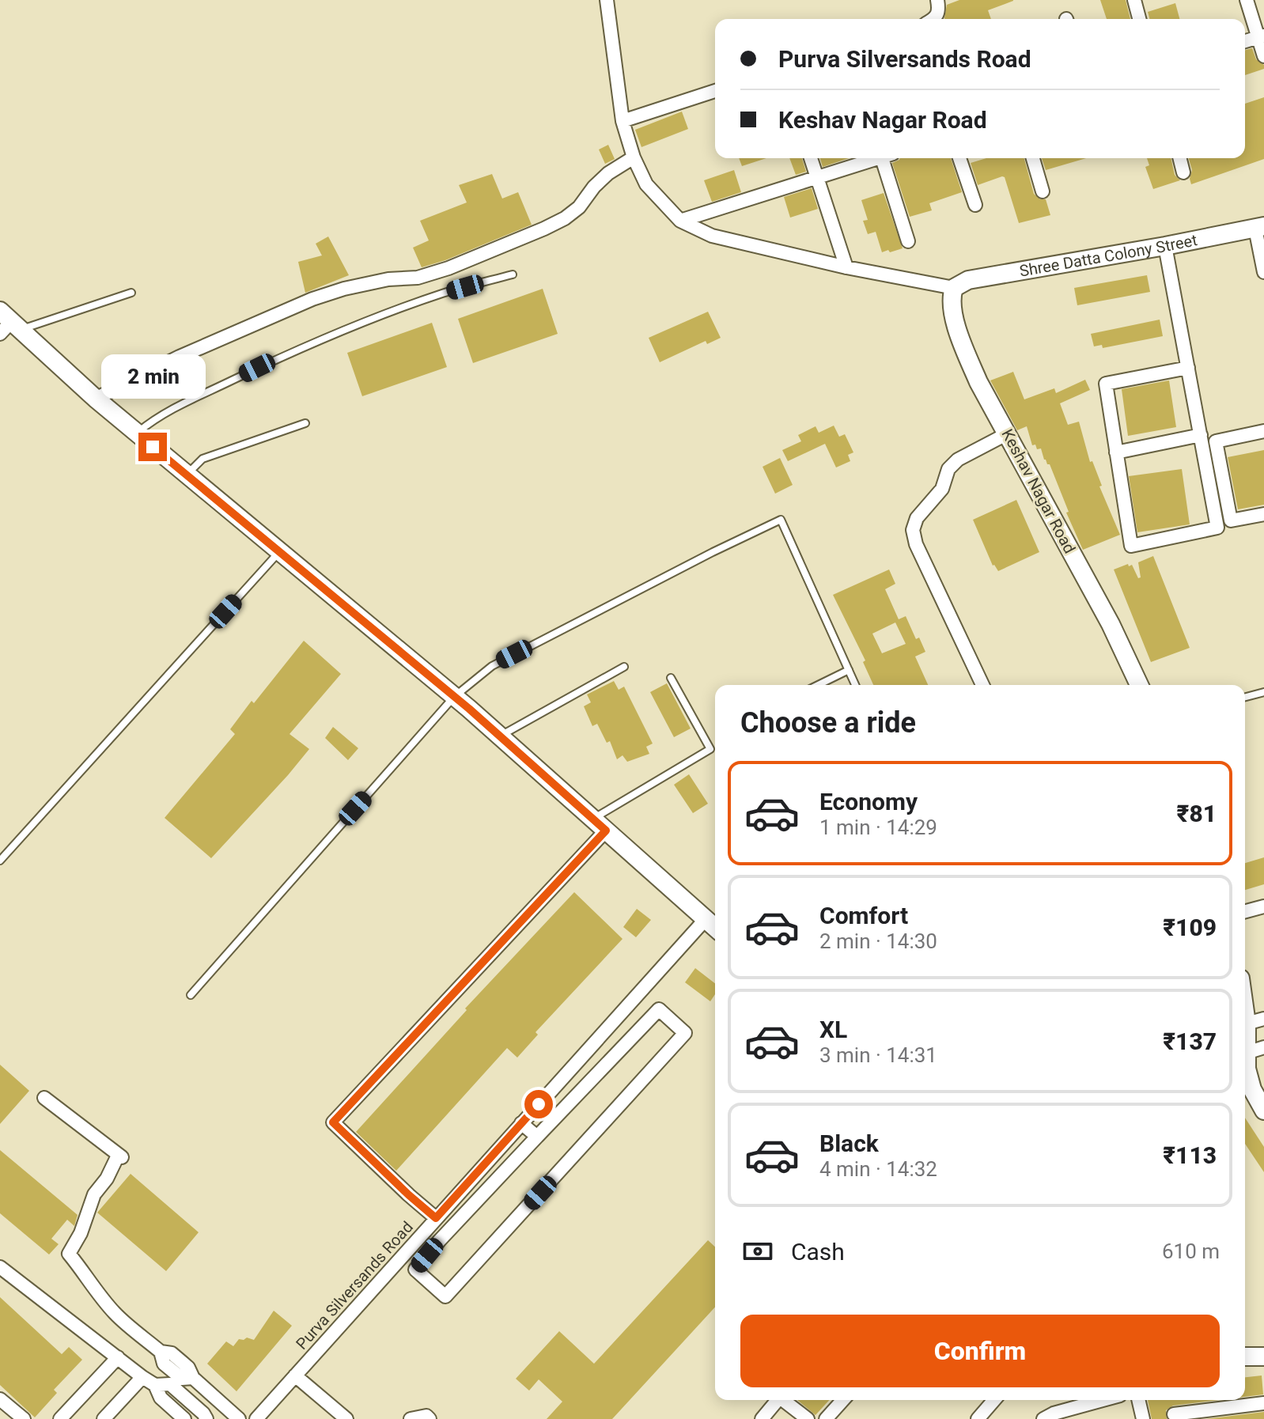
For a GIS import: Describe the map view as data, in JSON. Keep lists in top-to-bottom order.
{
  "streets": {
    "street": ["Shree Datta Colony Street", "Keshav Nagar Road", "Purva Silversands Road"]
  },
  "crossings": [
    ["Shree Datta Colony Street", "Keshav Nagar Road"]
  ],
  "page": {
    "banner": ["Purva Silversands Road", "Keshav Nagar Road"],
    "bubble": "2 min",
    "heading": "Choose a ride",
    "list": [
      {
        "name": "Economy",
        "note": "1 min · 14:29",
        "value": "₹81"
      },
      {
        "name": "Comfort",
        "note": "2 min · 14:30",
        "value": "₹109"
      },
      {
        "name": "XL",
        "note": "3 min · 14:31",
        "value": "₹137"
      },
      {
        "name": "Black",
        "note": "4 min · 14:32",
        "value": "₹113"
      }
    ],
    "pay": ["Cash", "610 m"],
    "buttons": "Confirm"
  }
}
